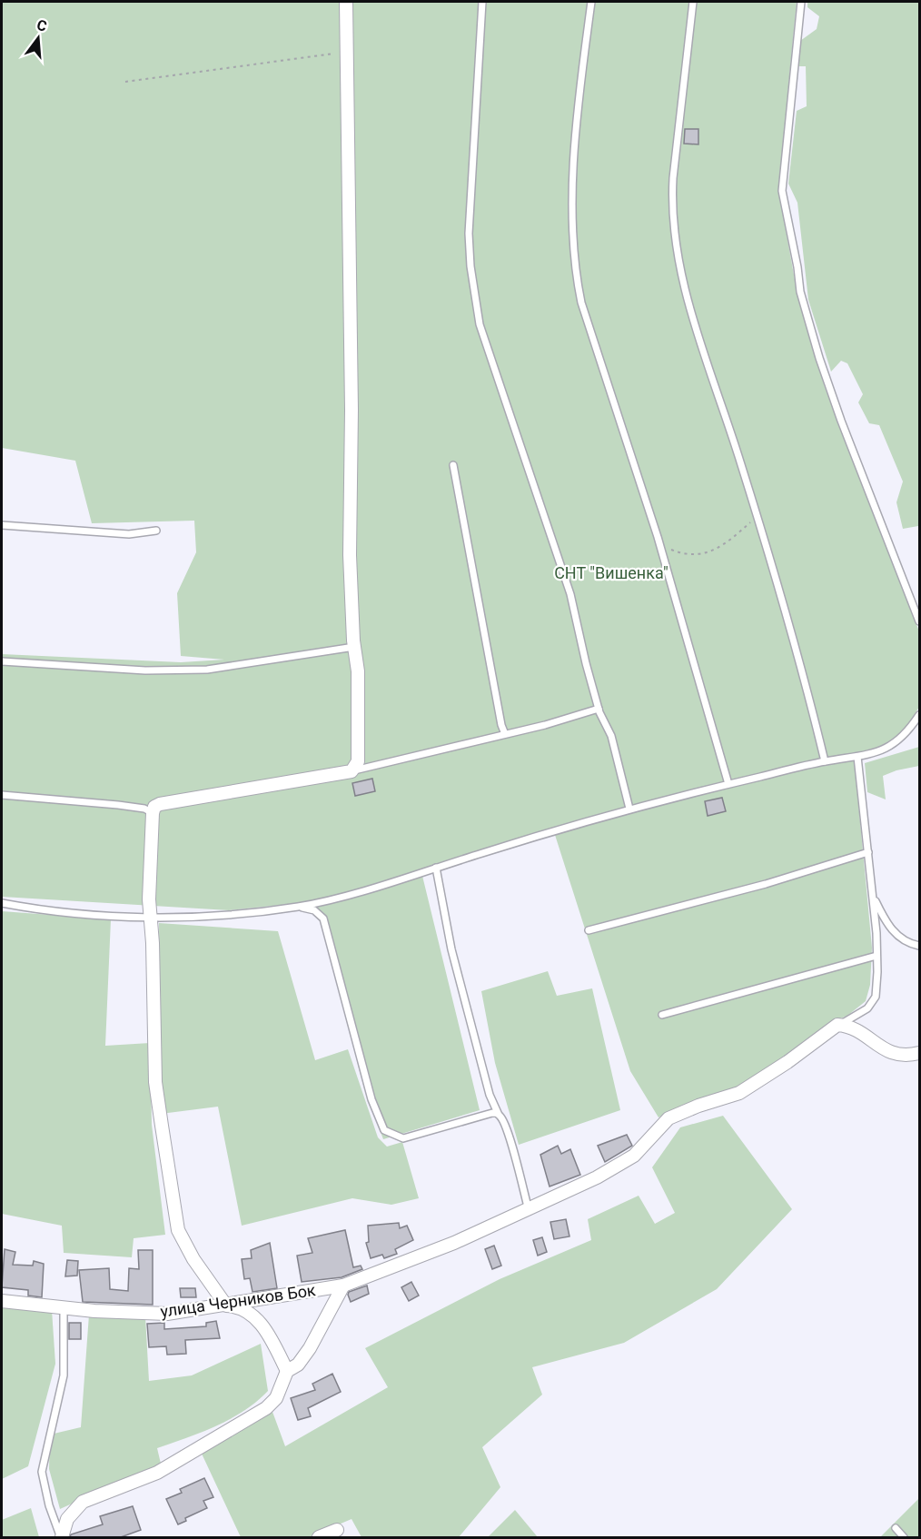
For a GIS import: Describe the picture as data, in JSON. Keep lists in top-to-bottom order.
{
  "streets": {
    "street": ["улица Черников Бок"]
  },
  "parks": ["СНТ \"Вишенка\""],
  "north": "top"
}
